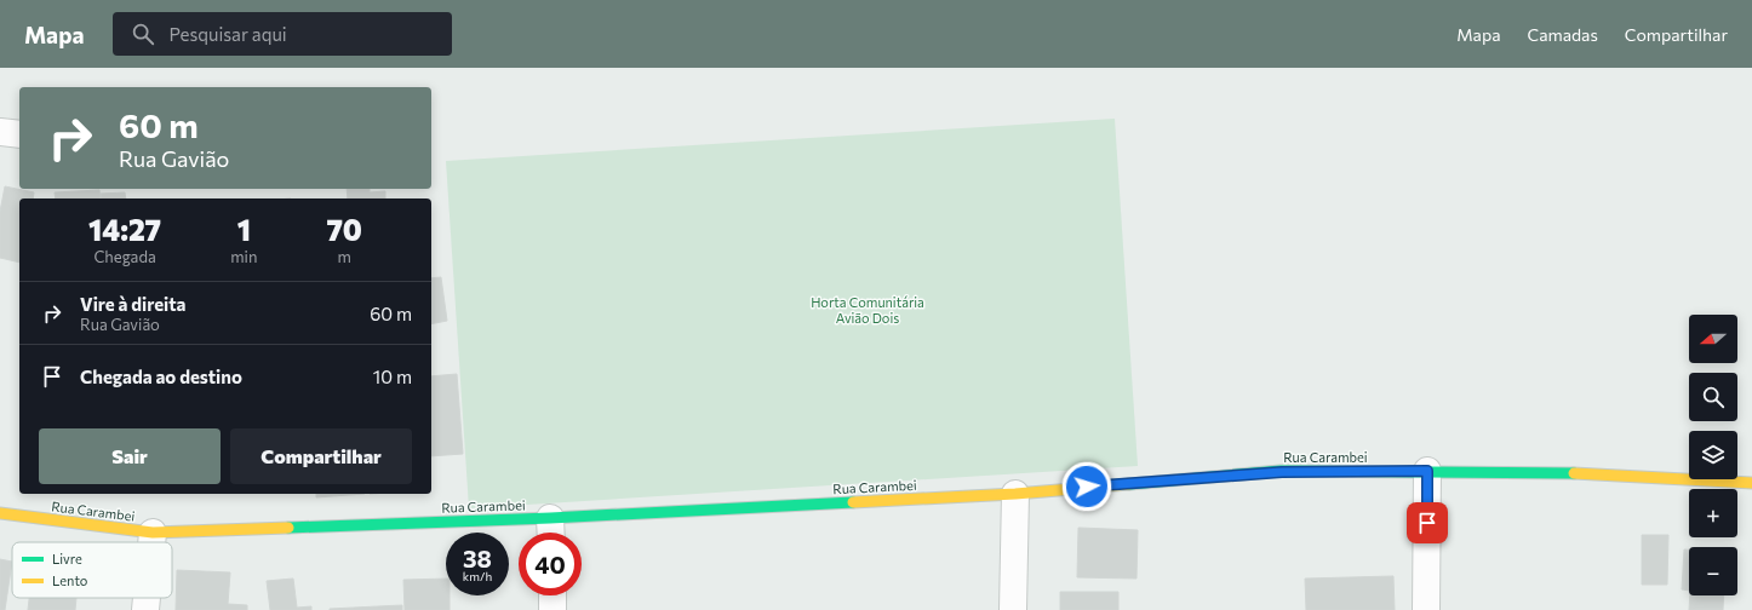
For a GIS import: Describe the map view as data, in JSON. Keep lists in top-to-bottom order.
{
  "streets": {
    "street": ["Rua Carambei"]
  },
  "parks": ["Horta Comunitária Avião Dois"],
  "legend": ["Livre", "Lento"],
  "north": "left",
  "page": {
    "header": "Mapa",
    "search": "Pesquisar aqui",
    "nav": ["Mapa", "Camadas", "Compartilhar"],
    "turn": ["60 m", "Rua Gavião"],
    "eta": [
      "14:27",
      "Chegada",
      "1",
      "min",
      "70",
      "m"
    ],
    "list": [
      {
        "name": "Vire à direita",
        "note": "Rua Gavião",
        "value": "60 m"
      },
      {
        "name": "Chegada ao destino",
        "value": "10 m"
      }
    ],
    "map_buttons": ["+", "−"],
    "buttons": ["Sair", "Compartilhar"],
    "speed": "38 km/h",
    "limit": "40"
  }
}
